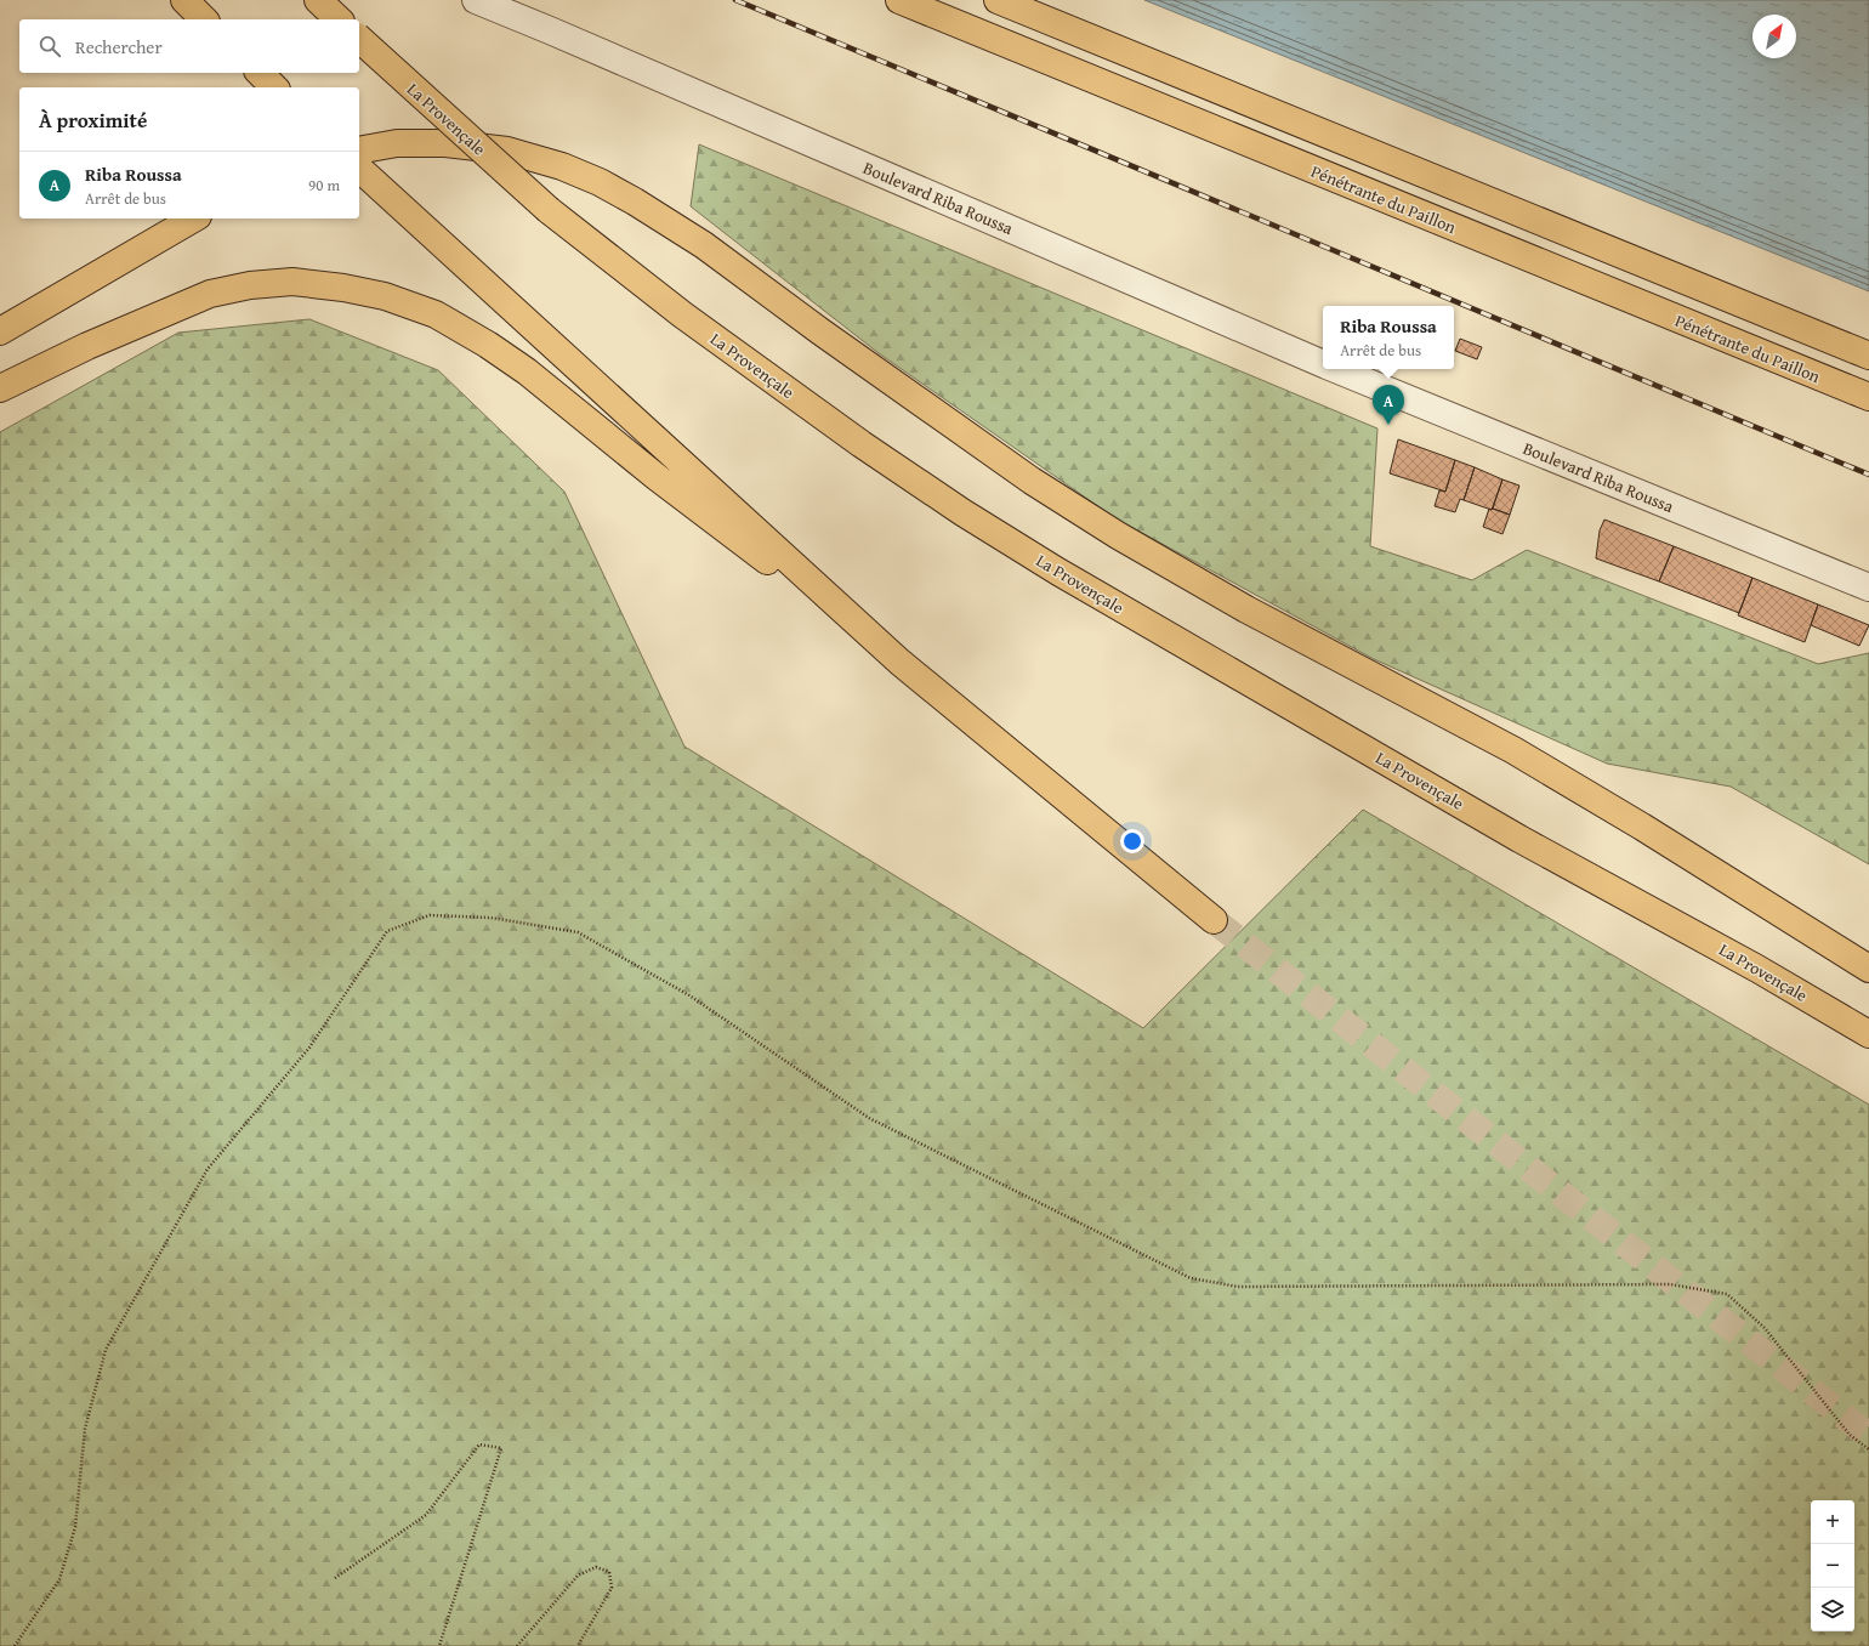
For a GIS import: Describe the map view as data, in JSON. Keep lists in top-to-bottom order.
{
  "streets": {
    "main road": ["La Provençale", "Pénétrante du Paillon"],
    "street": ["Boulevard Riba Roussa"]
  },
  "north": "top right",
  "page": {
    "search": "Rechercher",
    "heading": "À proximité",
    "list": [
      {
        "mark": "A",
        "name": "Riba Roussa",
        "note": "Arrêt de bus",
        "value": "90 m"
      }
    ],
    "popup": ["Riba Roussa", "Arrêt de bus"],
    "pins": "A",
    "map_buttons": ["+", "−"]
  }
}
